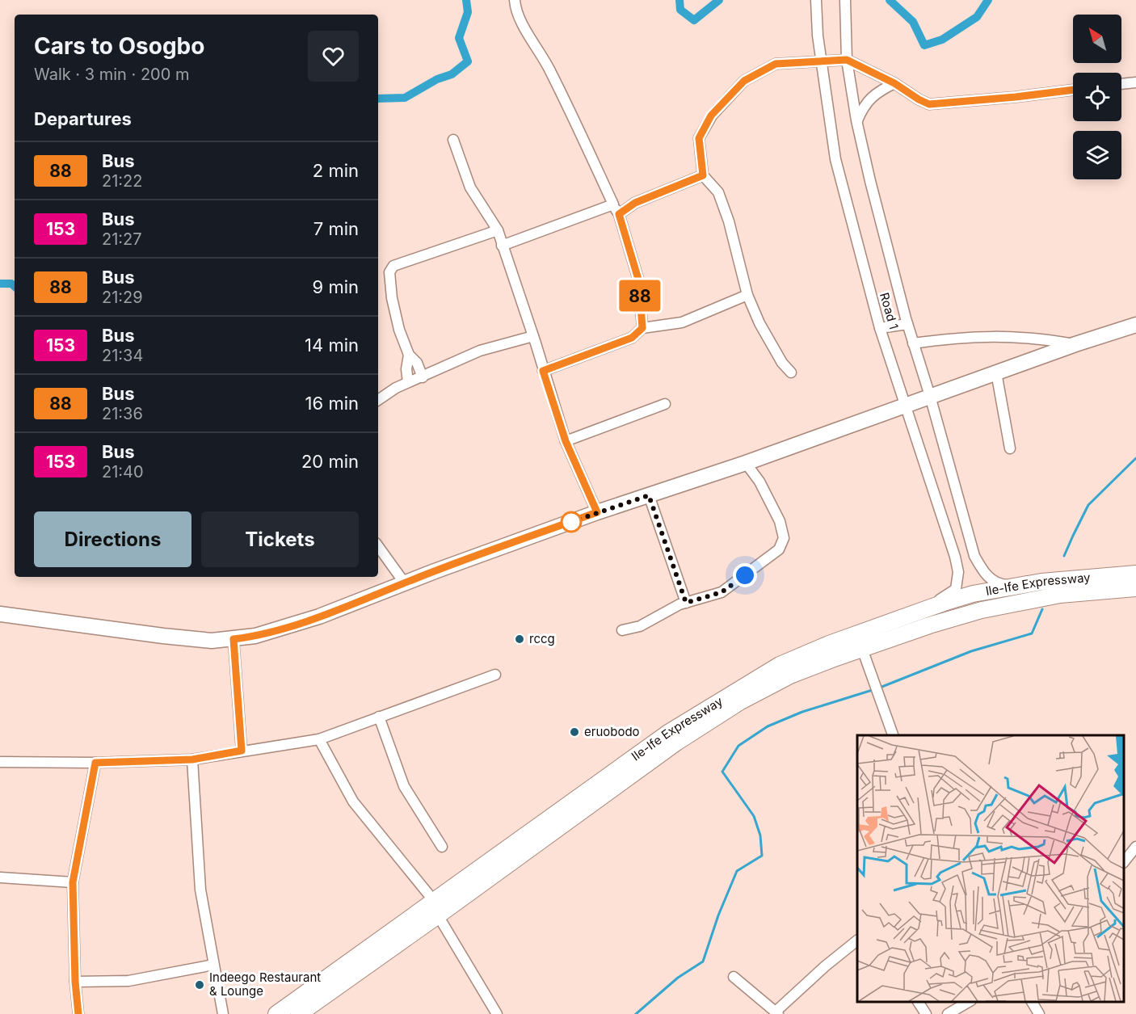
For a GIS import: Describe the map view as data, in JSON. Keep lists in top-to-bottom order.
{
  "streets": {
    "main road": ["Ile-Ife Expressway"],
    "street": ["Road 1"]
  },
  "crossings": [
    ["Road 1", "Ile-Ife Expressway"]
  ],
  "places": ["rccg", "eruobodo", "Indeego Restaurant & Lounge"],
  "lines": ["bus line 88"],
  "north": "top left",
  "page": {
    "on_map": "88",
    "heading": [
      ["Cars to Osogbo", "Walk · 3 min · 200 m"],
      "Departures"
    ],
    "list": [
      {
        "mark": "88",
        "name": "Bus",
        "note": "21:22",
        "value": "2 min"
      },
      {
        "mark": "153",
        "name": "Bus",
        "note": "21:27",
        "value": "7 min"
      },
      {
        "mark": "88",
        "name": "Bus",
        "note": "21:29",
        "value": "9 min"
      },
      {
        "mark": "153",
        "name": "Bus",
        "note": "21:34",
        "value": "14 min"
      },
      {
        "mark": "88",
        "name": "Bus",
        "note": "21:36",
        "value": "16 min"
      },
      {
        "mark": "153",
        "name": "Bus",
        "note": "21:40",
        "value": "20 min"
      }
    ],
    "buttons": ["Directions", "Tickets"]
  }
}
